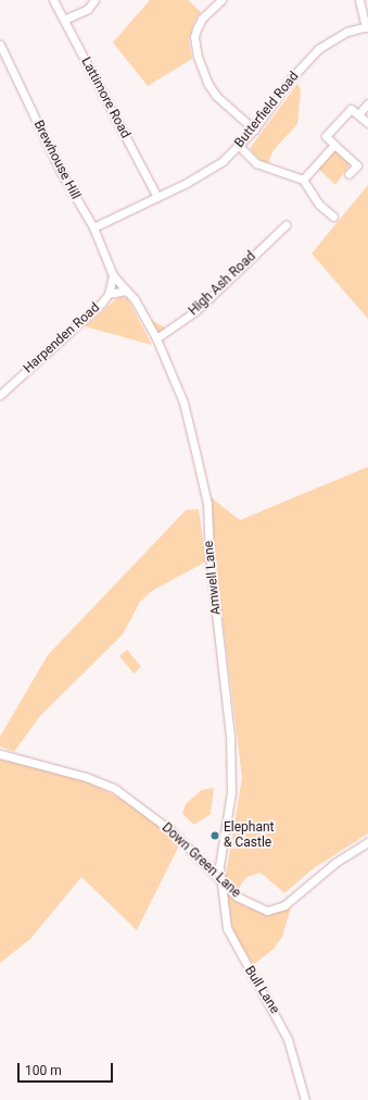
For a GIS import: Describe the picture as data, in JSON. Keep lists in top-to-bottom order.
{
  "streets": {
    "street": [
      "Lattimore Road",
      "Butterfield Road",
      "Brewhouse Hill",
      "High Ash Road",
      "Harpenden Road",
      "Amwell Lane",
      "Down Green Lane",
      "Bull Lane"
    ]
  },
  "crossings": [
    ["Lattimore Road", "Butterfield Road"],
    ["Butterfield Road", "Brewhouse Hill"],
    ["Brewhouse Hill", "Harpenden Road"],
    ["Brewhouse Hill", "Amwell Lane"],
    ["High Ash Road", "Amwell Lane"],
    ["Harpenden Road", "Amwell Lane"],
    ["Amwell Lane", "Down Green Lane"],
    ["Amwell Lane", "Bull Lane"],
    ["Down Green Lane", "Bull Lane"]
  ],
  "places": ["Elephant & Castle"],
  "scale_bar": "100 m"
}
